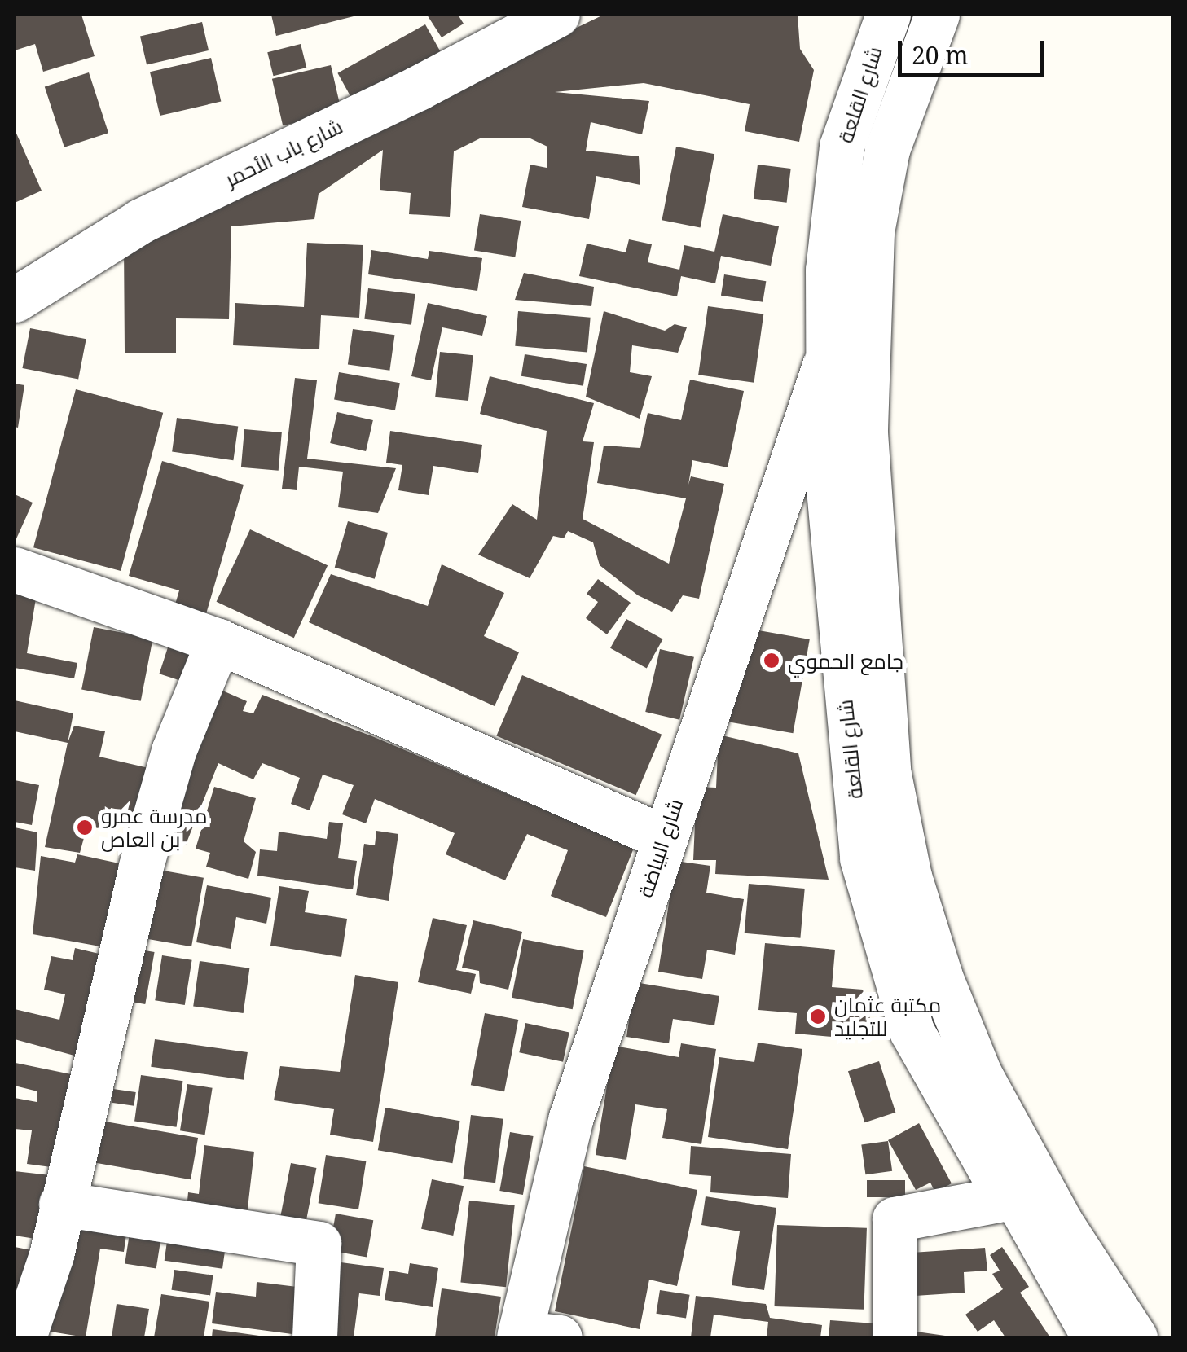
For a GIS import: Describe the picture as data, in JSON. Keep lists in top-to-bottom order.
{
  "streets": {
    "street": ["شارع القلعة", "شارع باب الأحمر", "شارع البياضة"]
  },
  "crossings": [
    ["شارع القلعة", "شارع البياضة"]
  ],
  "places": ["جامع الحموي", "مدرسة عمرو بن العاص", "مكتبة عثمان للتجليد"],
  "scale_bar": "20 m"
}
